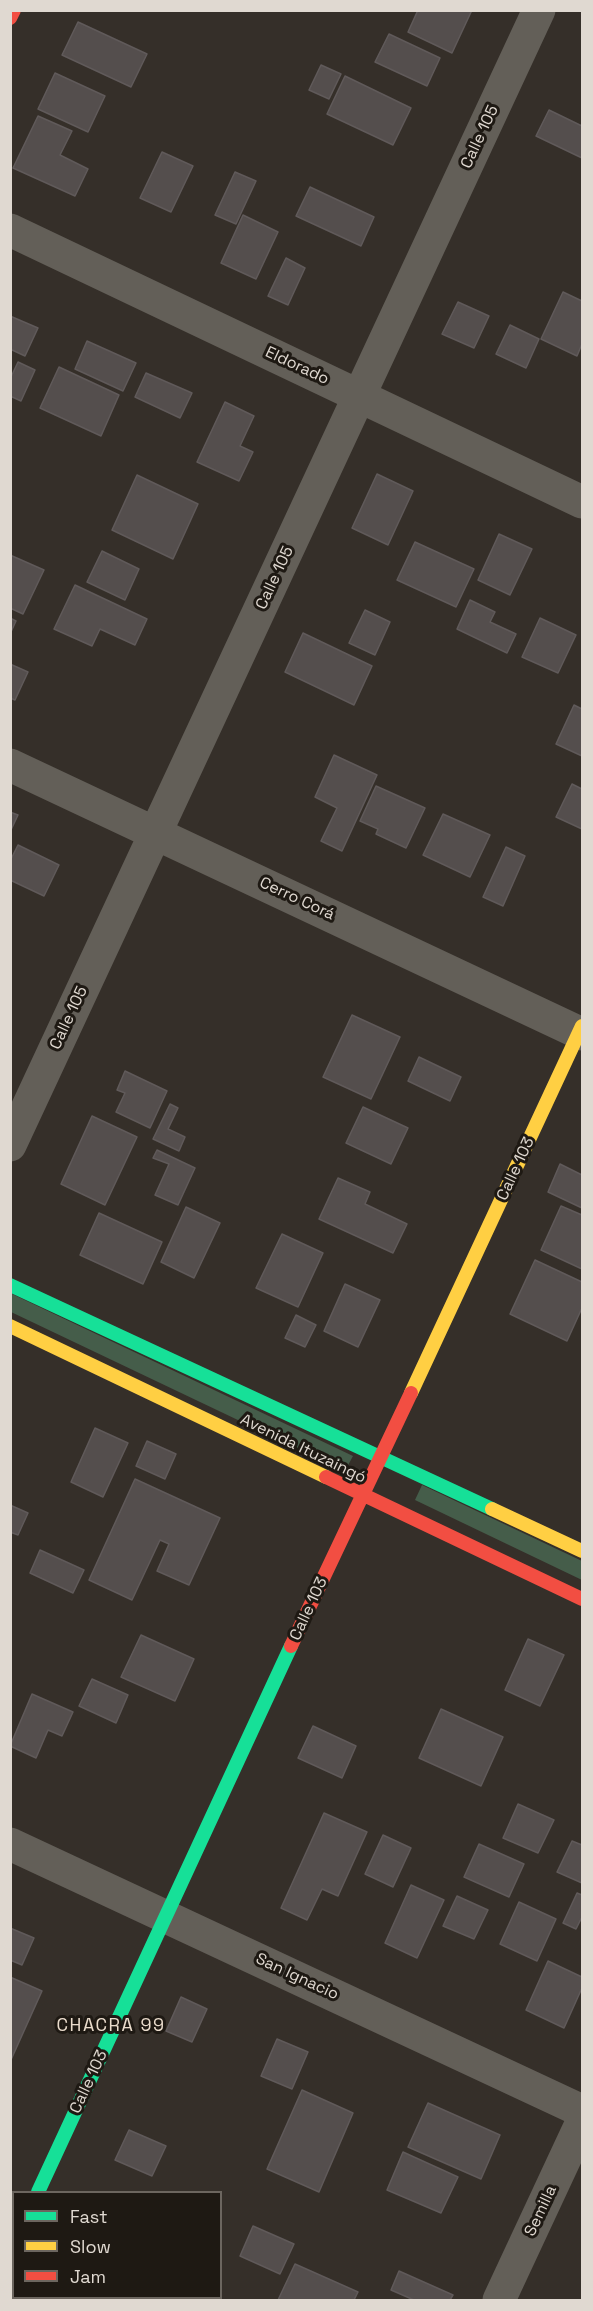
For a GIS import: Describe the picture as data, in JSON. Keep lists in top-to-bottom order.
{
  "streets": {
    "street": [
      "Calle 105",
      "Eldorado",
      "Cerro Corá",
      "Calle 103",
      "Avenida Ituzaingó",
      "San Ignacio",
      "Semilla"
    ]
  },
  "crossings": [
    ["Calle 105", "Eldorado"],
    ["Calle 105", "Cerro Corá"],
    ["Cerro Corá", "Calle 103"],
    ["Calle 103", "Avenida Ituzaingó"],
    ["Calle 103", "San Ignacio"]
  ],
  "districts": ["CHACRA 99"],
  "legend": ["Fast", "Slow", "Jam"]
}
